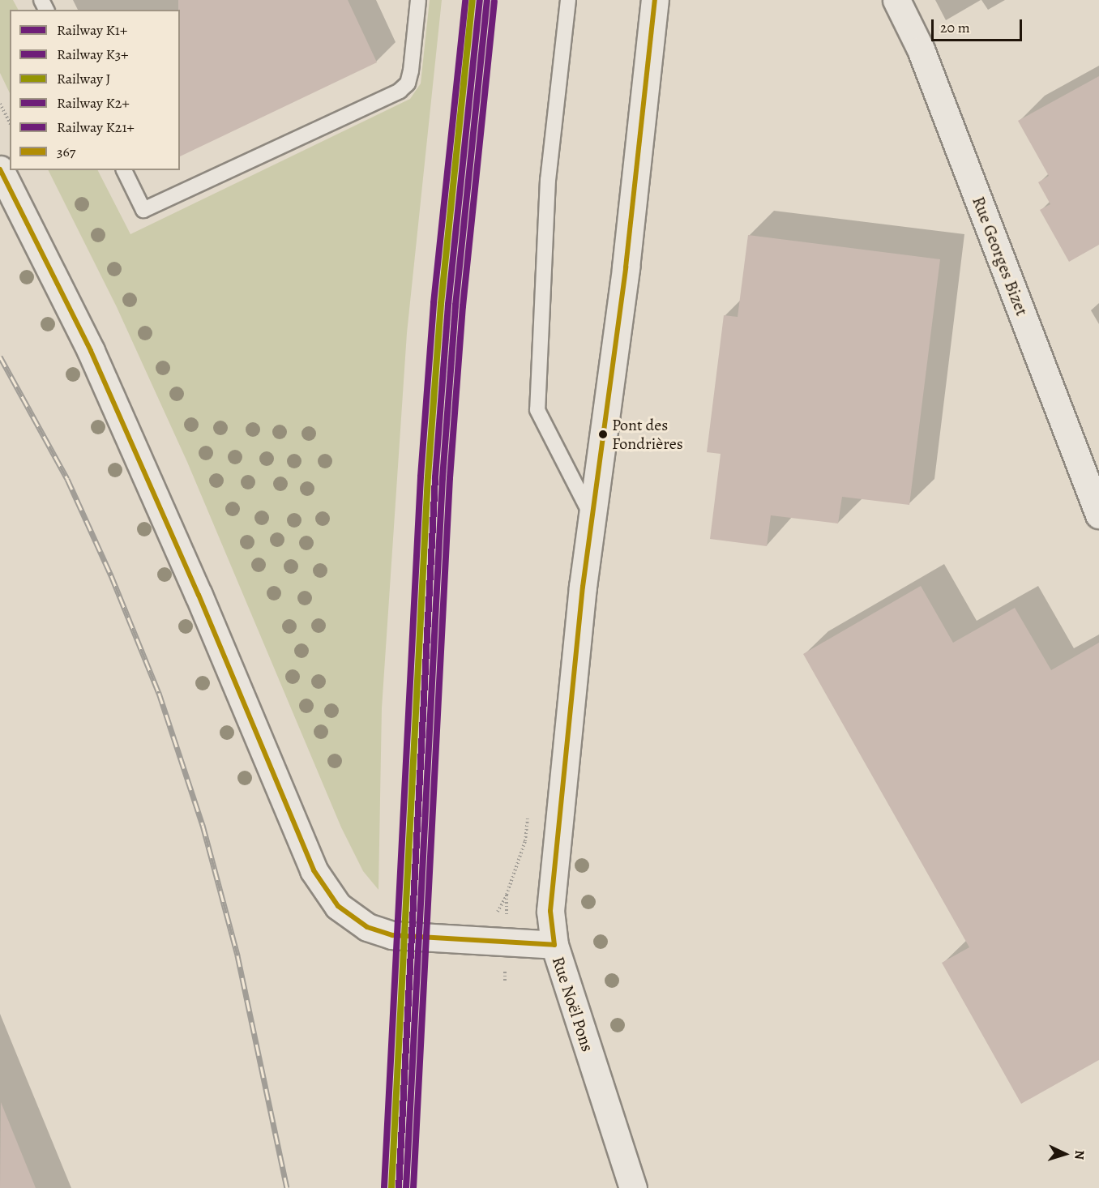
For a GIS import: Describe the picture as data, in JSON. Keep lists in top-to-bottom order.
{
  "streets": {
    "street": ["Rue Georges Bizet", "Rue Noël Pons"]
  },
  "places": ["Pont des Fondrières"],
  "lines": [
    "rail line K1+",
    "rail line J",
    "rail line K21+",
    "transit line 367",
    "rail line K3+",
    "rail line K2+"
  ],
  "legend": [
    "Railway K1+",
    "Railway K3+",
    "Railway J",
    "Railway K2+",
    "Railway K21+",
    "367"
  ],
  "scale_bar": "20 m",
  "north": "right"
}
